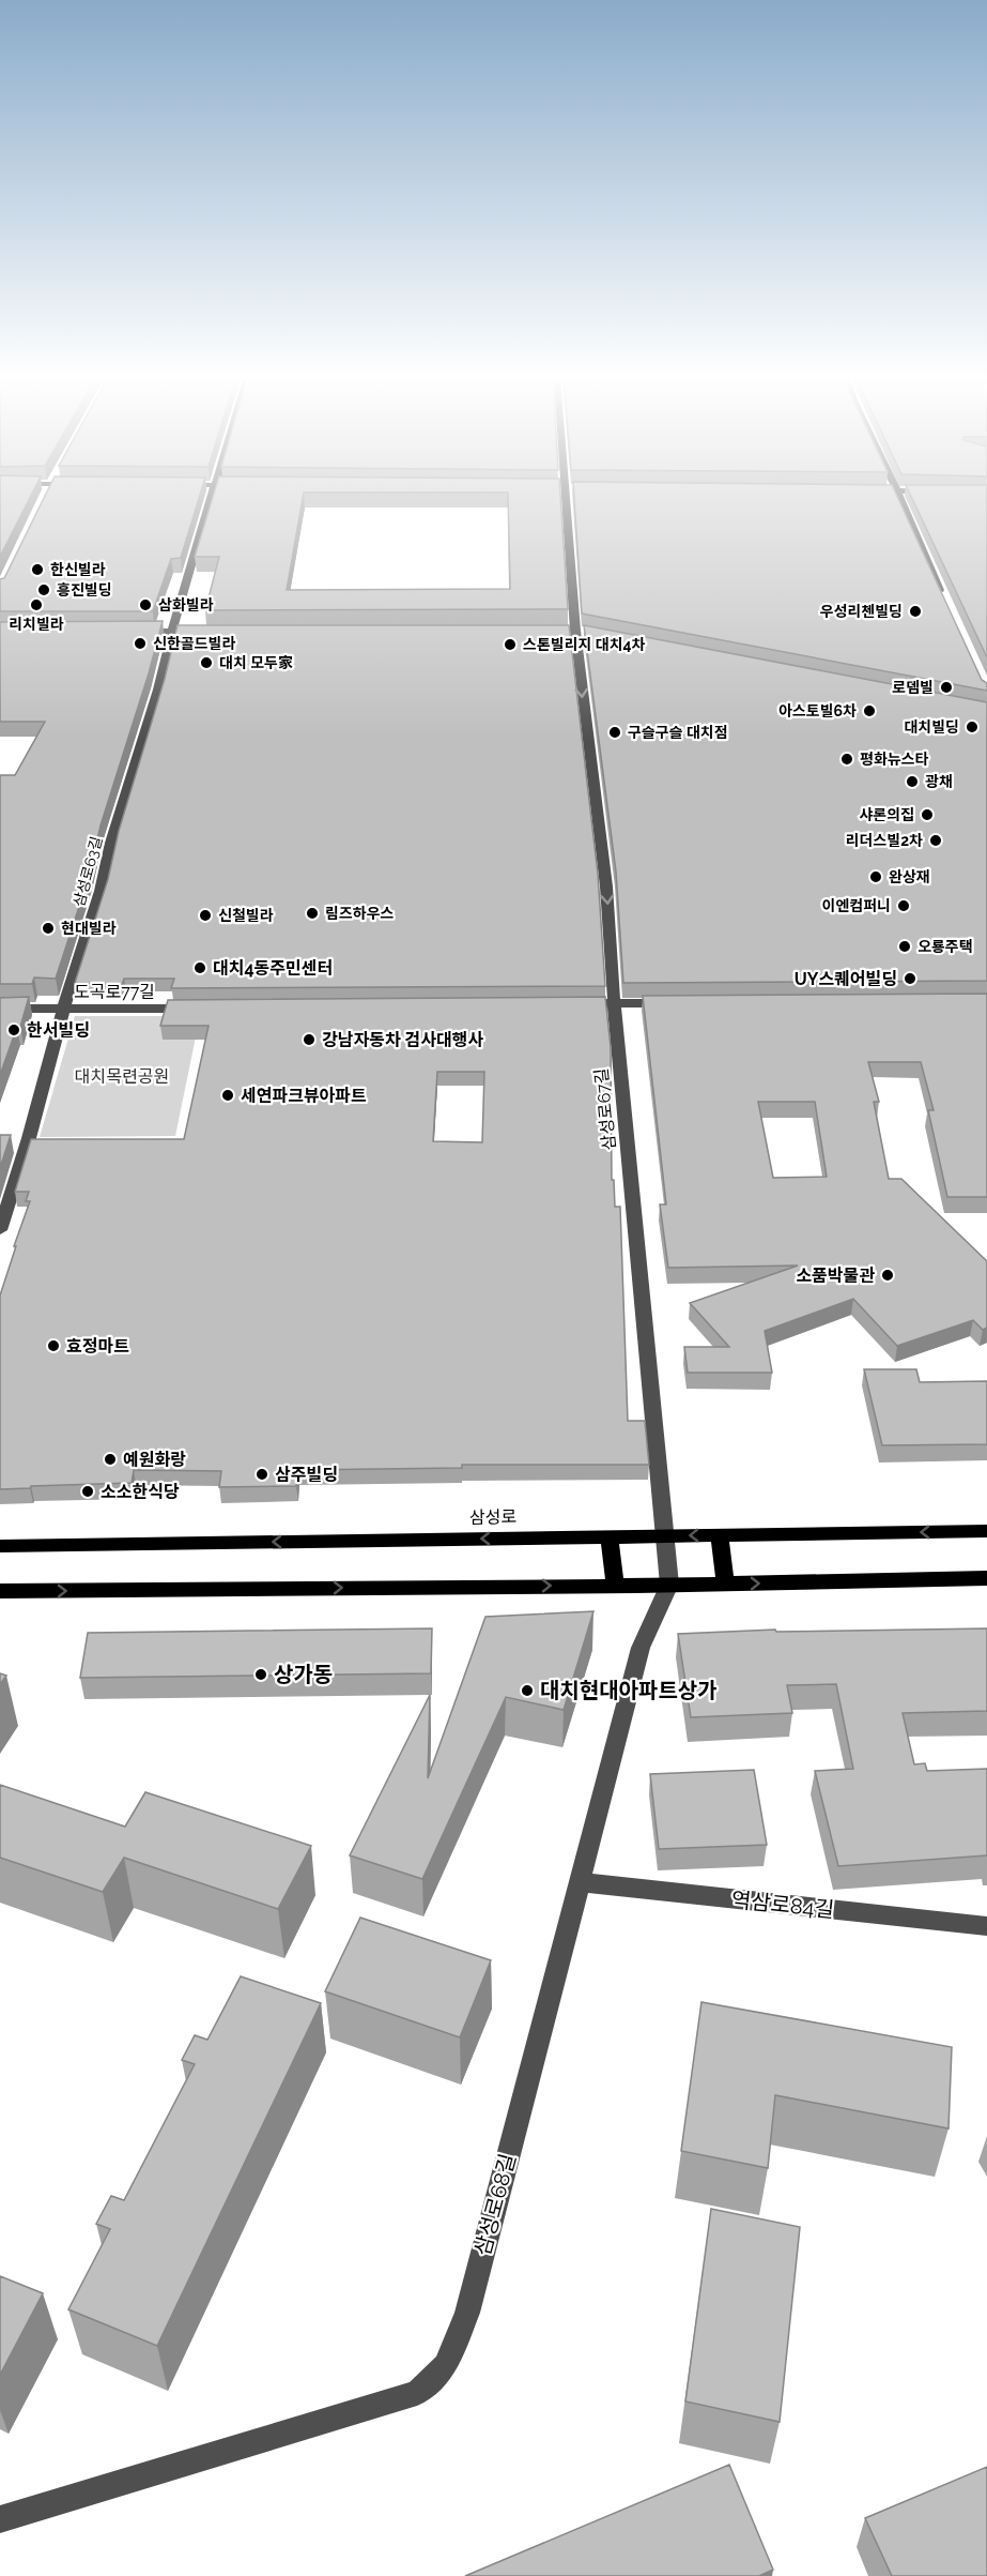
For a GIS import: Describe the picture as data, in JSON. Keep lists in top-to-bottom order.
{
  "streets": {
    "main road": ["삼성로"],
    "street": [
      "삼성로63길",
      "도곡로77길",
      "삼성로67길",
      "역삼로84길",
      "삼성로68길"
    ]
  },
  "crossings": [
    ["삼성로63길", "도곡로77길"],
    ["삼성로67길", "삼성로"],
    ["삼성로67길", "삼성로68길"],
    ["역삼로84길", "삼성로68길"]
  ],
  "one_way": ["삼성로67길"],
  "parks": ["대치목련공원"],
  "places": [
    "한신빌라",
    "흥진빌딩",
    "리치빌라",
    "삼화빌라",
    "우성리첸빌딩",
    "신한골드빌라",
    "스톤빌리지 대치4차",
    "대치 모두家",
    "로뎀빌",
    "아스토빌6차",
    "대치빌딩",
    "구슬구슬 대치점",
    "평화뉴스타",
    "광채",
    "샤론의집",
    "리더스빌2차",
    "완상재",
    "이엔컴퍼니",
    "림즈하우스",
    "신철빌라",
    "현대빌라",
    "오룡주택",
    "대치4동주민센터",
    "UY스퀘어빌딩",
    "한서빌딩",
    "강남자동차 검사대행사",
    "세연파크뷰아파트",
    "소품박물관",
    "효정마트",
    "예원화랑",
    "삼주빌딩",
    "소소한식당",
    "상가동",
    "대치현대아파트상가"
  ]
}
